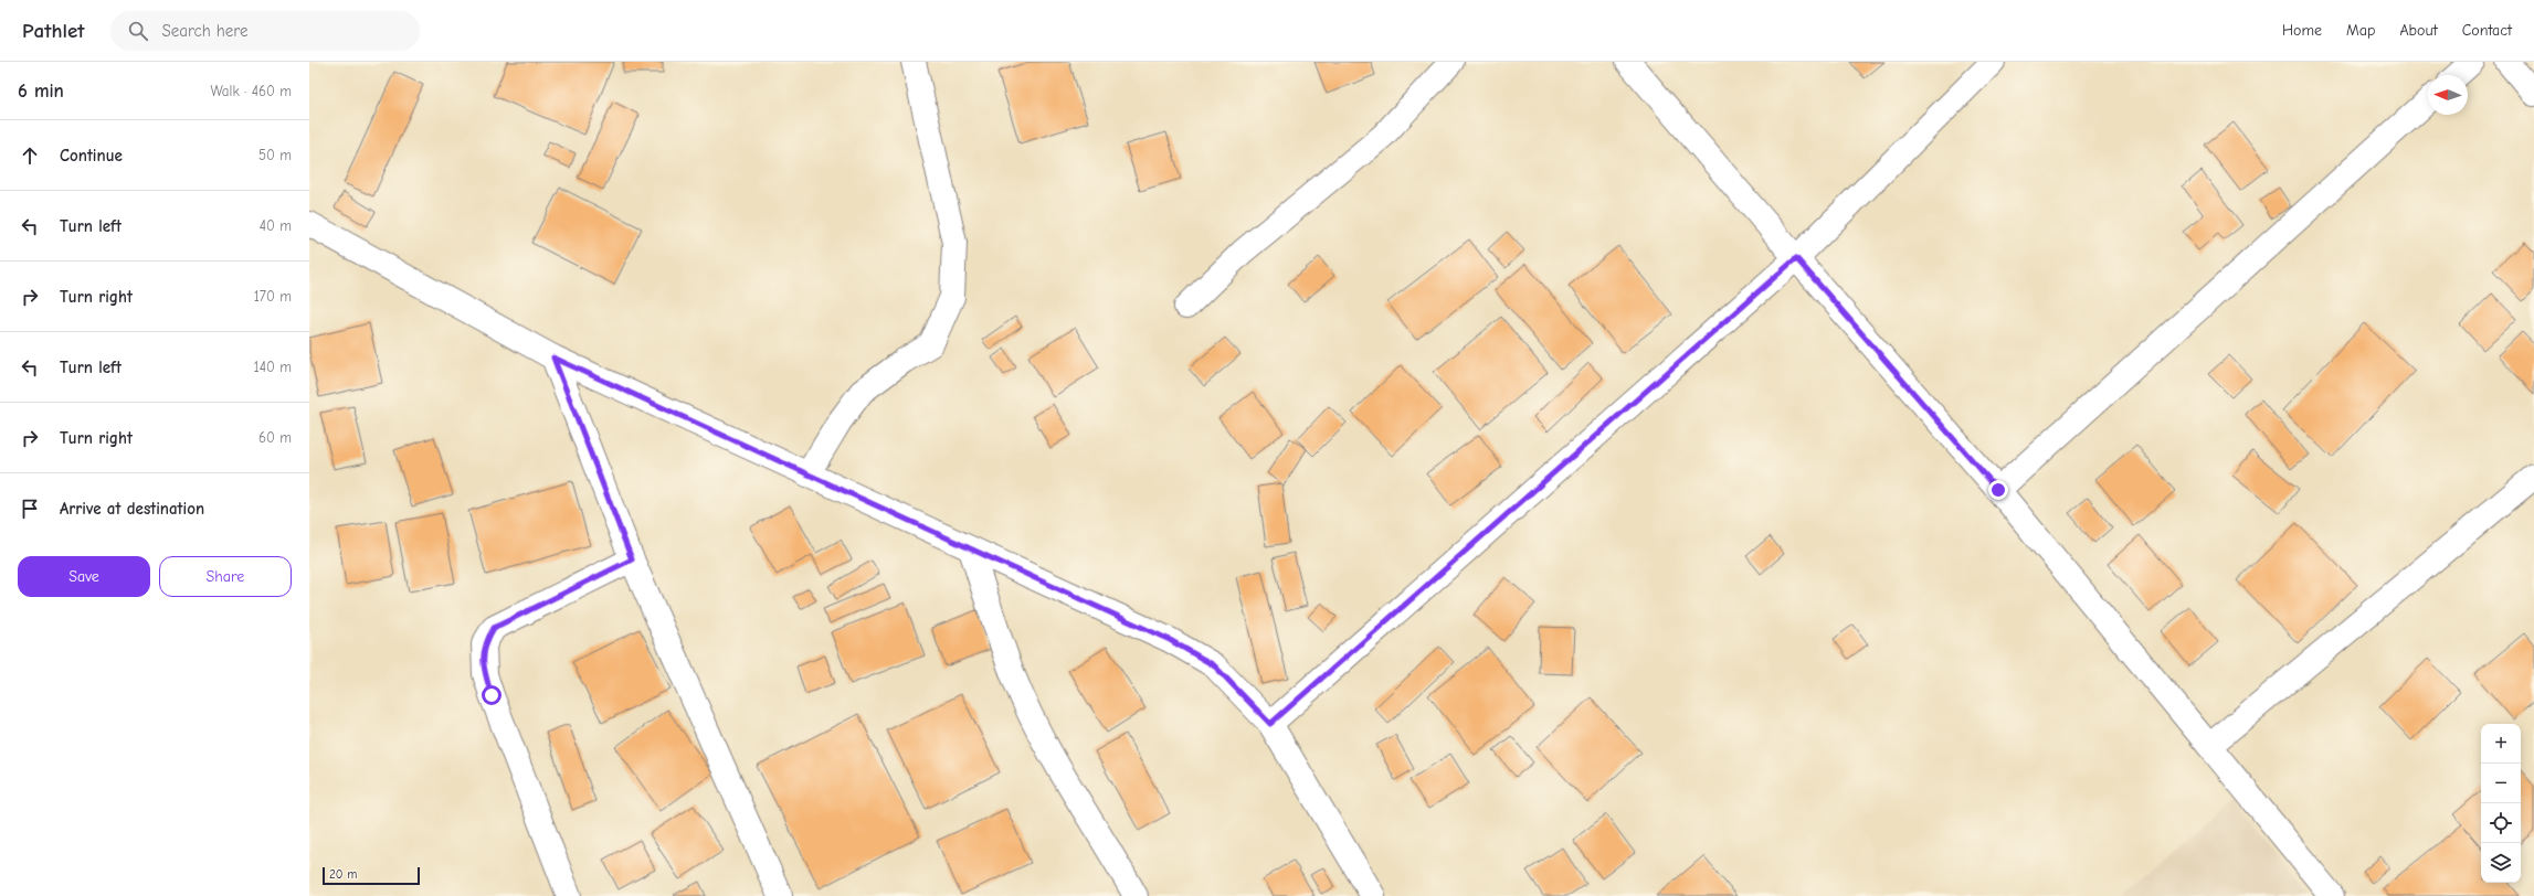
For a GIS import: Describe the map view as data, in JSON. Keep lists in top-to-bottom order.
{
  "scale_bar": "20 m",
  "north": "left",
  "page": {
    "header": "Pathlet",
    "search": "Search here",
    "nav": [
      "Home",
      "Map",
      "About",
      "Contact"
    ],
    "heading": ["6 min", "Walk · 460 m"],
    "list": [
      ["Continue", "50 m"],
      ["Turn left", "40 m"],
      ["Turn right", "170 m"],
      ["Turn left", "140 m"],
      ["Turn right", "60 m"],
      "Arrive at destination"
    ],
    "buttons": ["Save", "Share"],
    "map_buttons": ["+", "−"],
    "scale": "20 m"
  }
}
